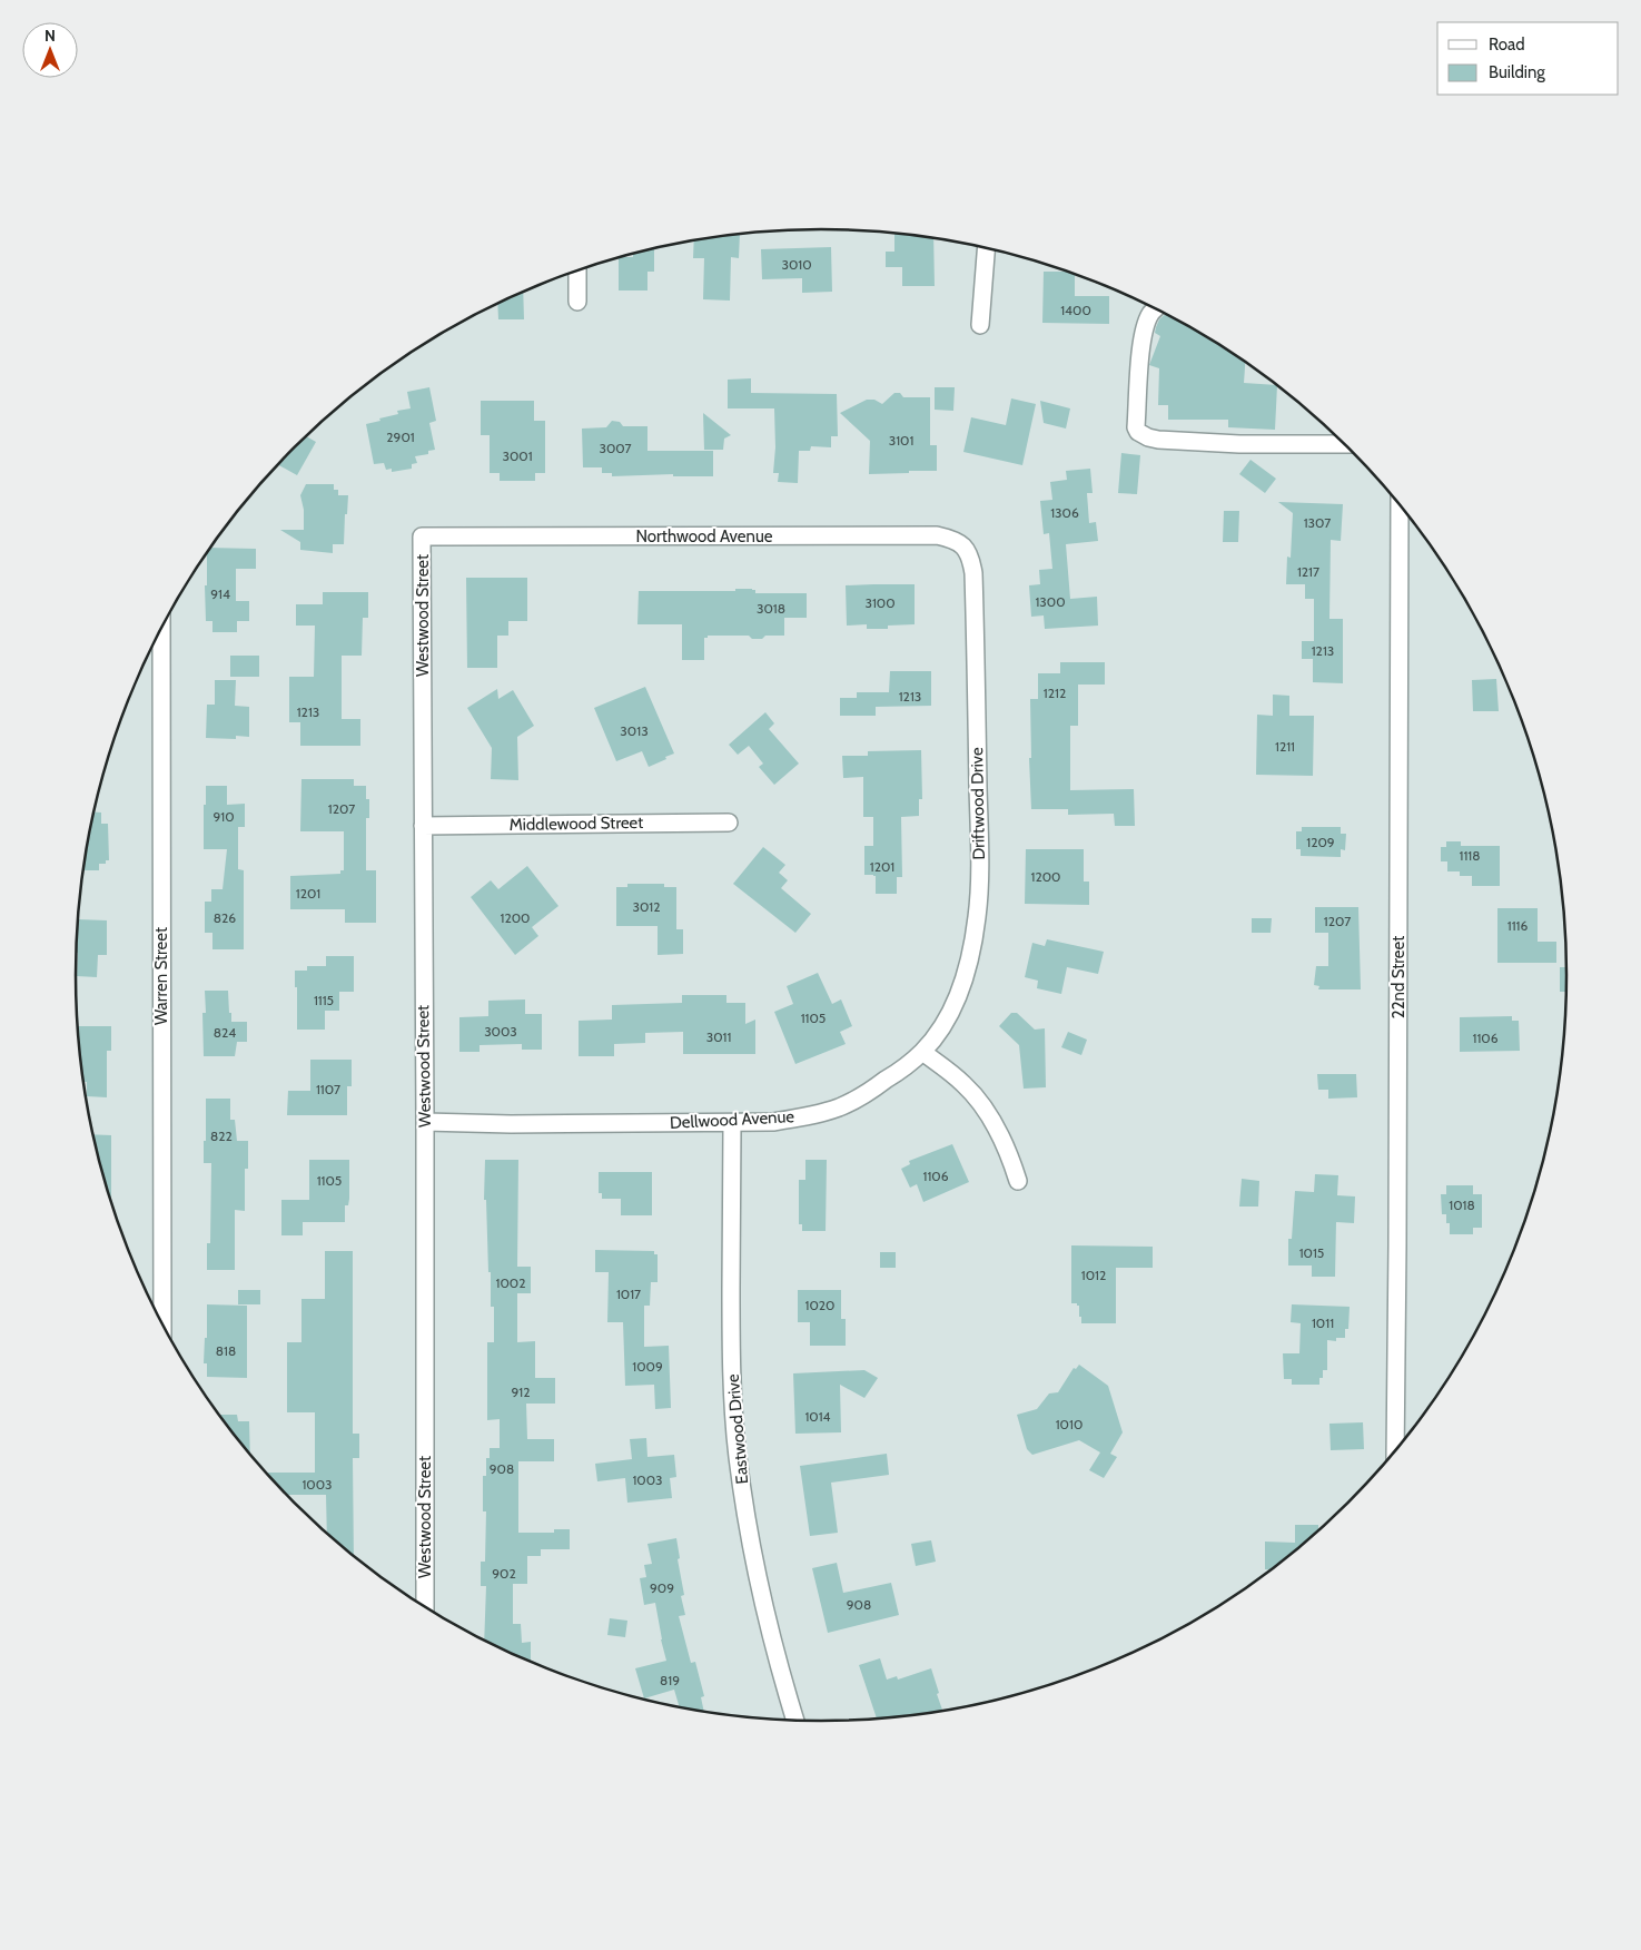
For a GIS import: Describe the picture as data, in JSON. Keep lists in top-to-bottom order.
{
  "streets": {
    "street": [
      "Northwood Avenue",
      "Westwood Street",
      "Driftwood Drive",
      "Middlewood Street",
      "Warren Street",
      "22nd Street",
      "Dellwood Avenue",
      "Eastwood Drive"
    ]
  },
  "crossings": [
    ["Northwood Avenue", "Westwood Street"],
    ["Northwood Avenue", "Driftwood Drive"],
    ["Westwood Street", "Middlewood Street"],
    ["Westwood Street", "Dellwood Avenue"],
    ["Driftwood Drive", "Dellwood Avenue"],
    ["Dellwood Avenue", "Eastwood Drive"]
  ],
  "house_numbers": [
    "3010",
    "1400",
    "2901",
    "3101",
    "3007",
    "3001",
    "1306",
    "1307",
    "1217",
    "914",
    "1300",
    "3100",
    "3018",
    "1213",
    "1212",
    "1213",
    "1213",
    "3013",
    "1211",
    "1207",
    "910",
    "1209",
    "1118",
    "1201",
    "1200",
    "1201",
    "3012",
    "826",
    "1200",
    "1207",
    "1116",
    "1115",
    "1105",
    "3003",
    "824",
    "3011",
    "1106",
    "1107",
    "822",
    "1106",
    "1105",
    "1018",
    "1015",
    "1012",
    "1002",
    "1017",
    "1020",
    "1011",
    "818",
    "1009",
    "912",
    "1014",
    "1010",
    "908",
    "1003",
    "1003",
    "902",
    "909",
    "908",
    "819"
  ],
  "legend": ["Road", "Building"],
  "north": "top"
}
